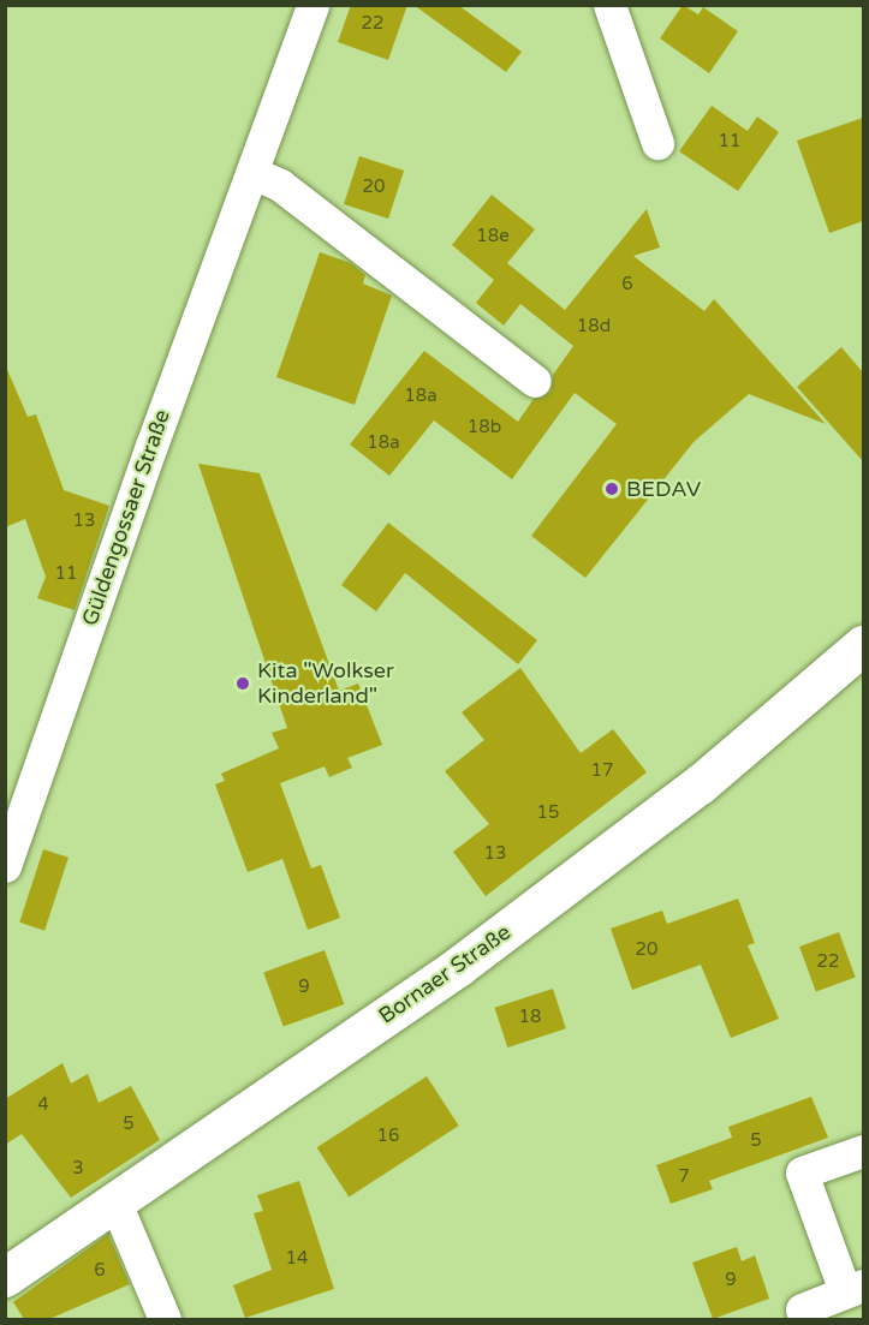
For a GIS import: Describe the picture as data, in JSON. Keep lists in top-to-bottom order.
{
  "streets": {
    "main road": ["Bornaer Straße"],
    "street": ["Güldengossaer Straße"]
  },
  "places": ["BEDAV", "Kita \"Wolkser Kinderland\""],
  "house_numbers": [
    "22",
    "11",
    "20",
    "18e",
    "6",
    "18d",
    "18a",
    "18b",
    "18a",
    "13",
    "11",
    "17",
    "15",
    "13",
    "20",
    "22",
    "9",
    "18",
    "4",
    "5",
    "16",
    "5",
    "3",
    "7",
    "14",
    "6",
    "9"
  ]
}
